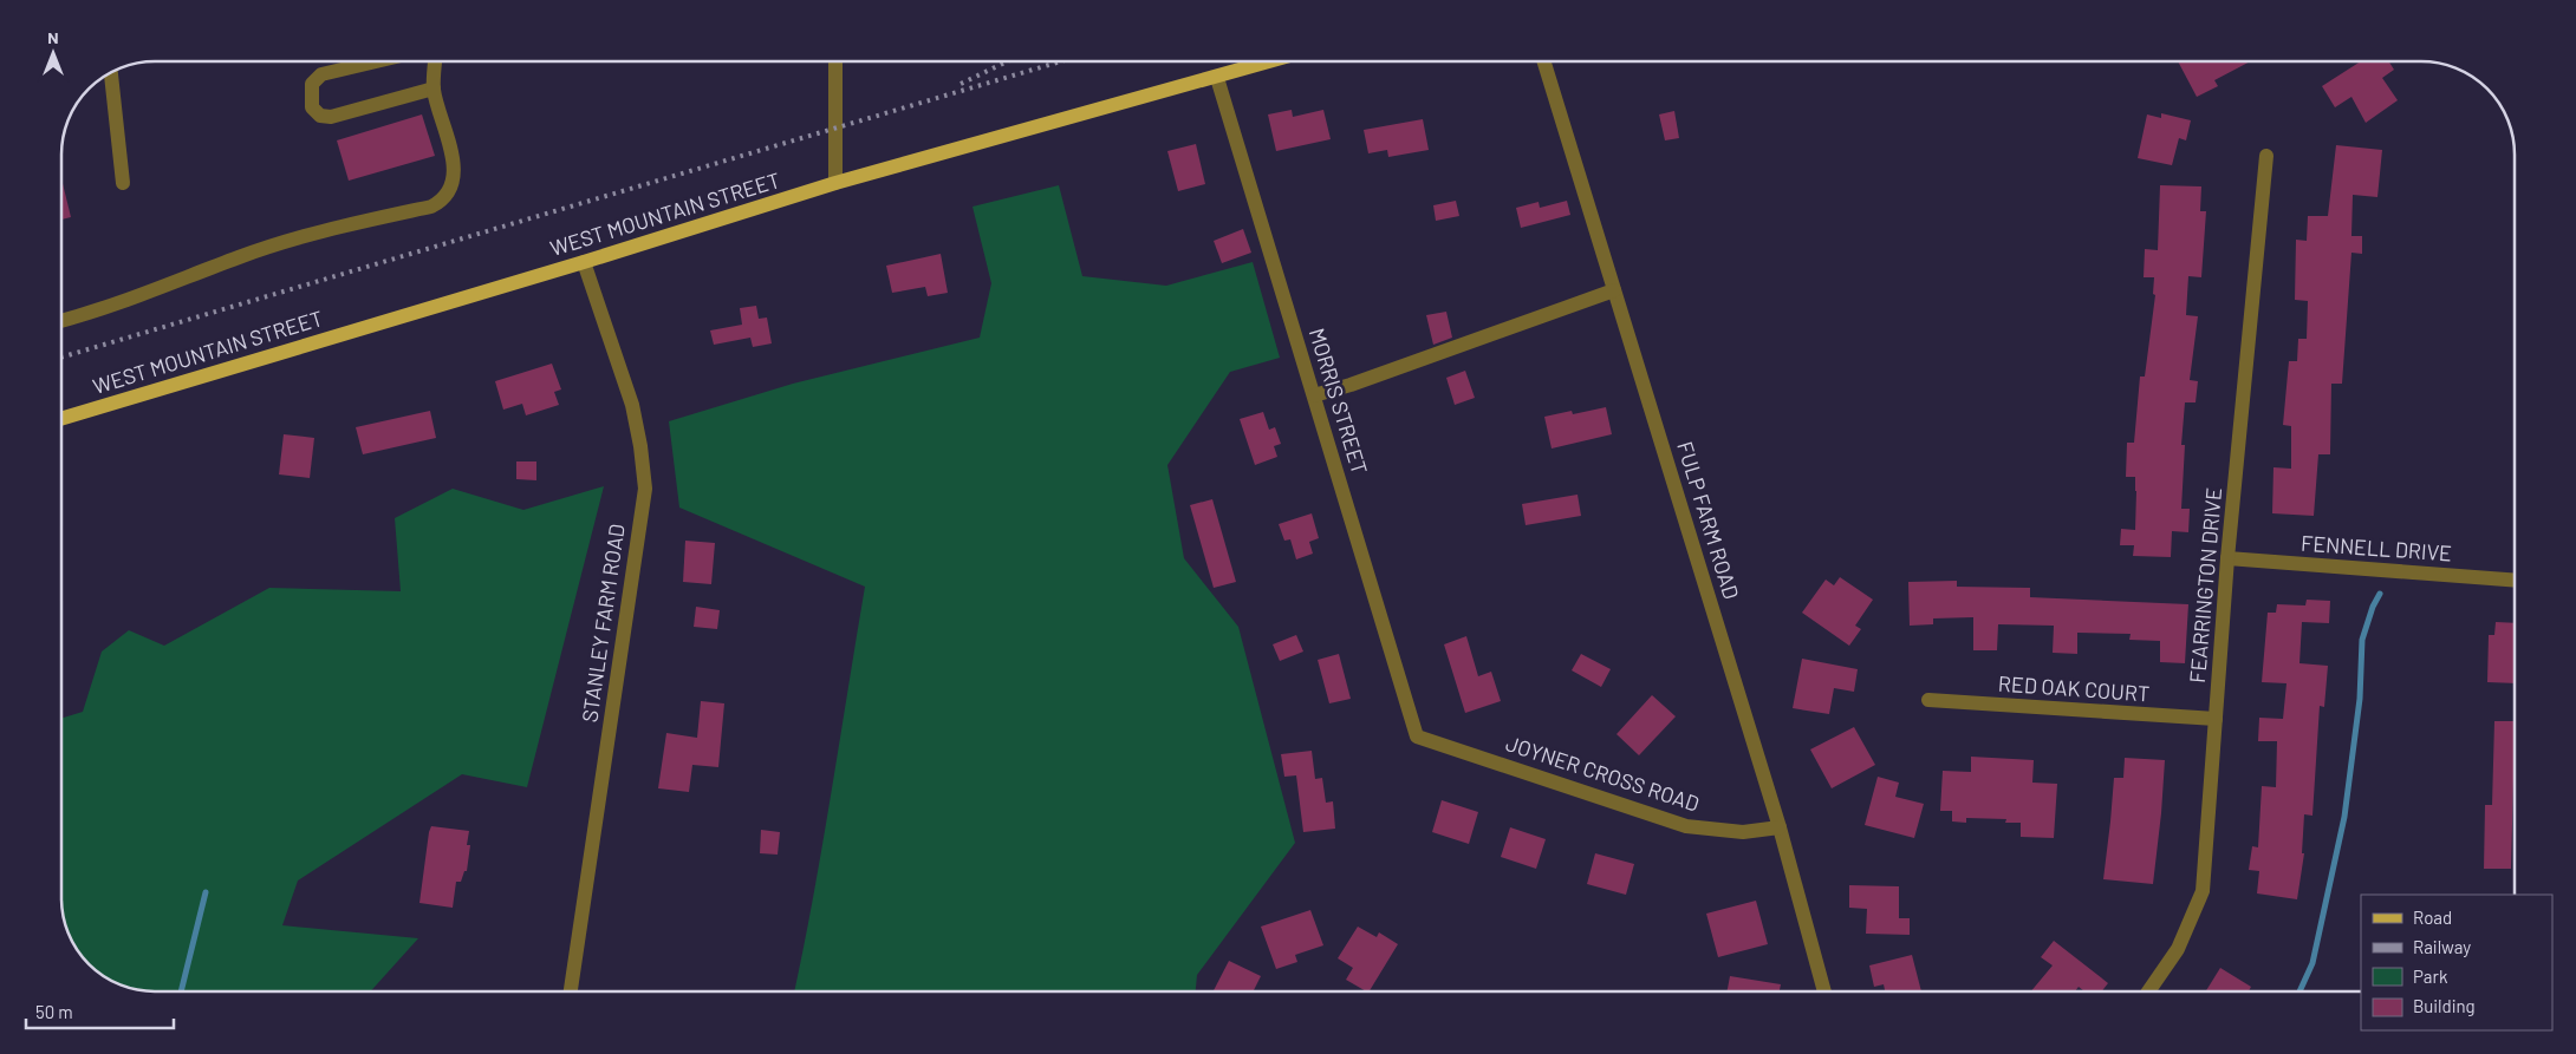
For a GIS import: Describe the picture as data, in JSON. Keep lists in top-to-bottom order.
{
  "streets": {
    "main road": ["WEST MOUNTAIN STREET"],
    "street": [
      "MORRIS STREET",
      "FULP FARM ROAD",
      "FENNELL DRIVE",
      "FEARRINGTON DRIVE",
      "STANLEY FARM ROAD",
      "RED OAK COURT",
      "JOYNER CROSS ROAD"
    ]
  },
  "crossings": [
    ["WEST MOUNTAIN STREET", "MORRIS STREET"],
    ["WEST MOUNTAIN STREET", "STANLEY FARM ROAD"],
    ["MORRIS STREET", "JOYNER CROSS ROAD"],
    ["FULP FARM ROAD", "JOYNER CROSS ROAD"],
    ["FENNELL DRIVE", "FEARRINGTON DRIVE"],
    ["FEARRINGTON DRIVE", "RED OAK COURT"]
  ],
  "legend": [
    "Road",
    "Railway",
    "Park",
    "Building"
  ],
  "scale_bar": "50 m",
  "north": "top"
}
